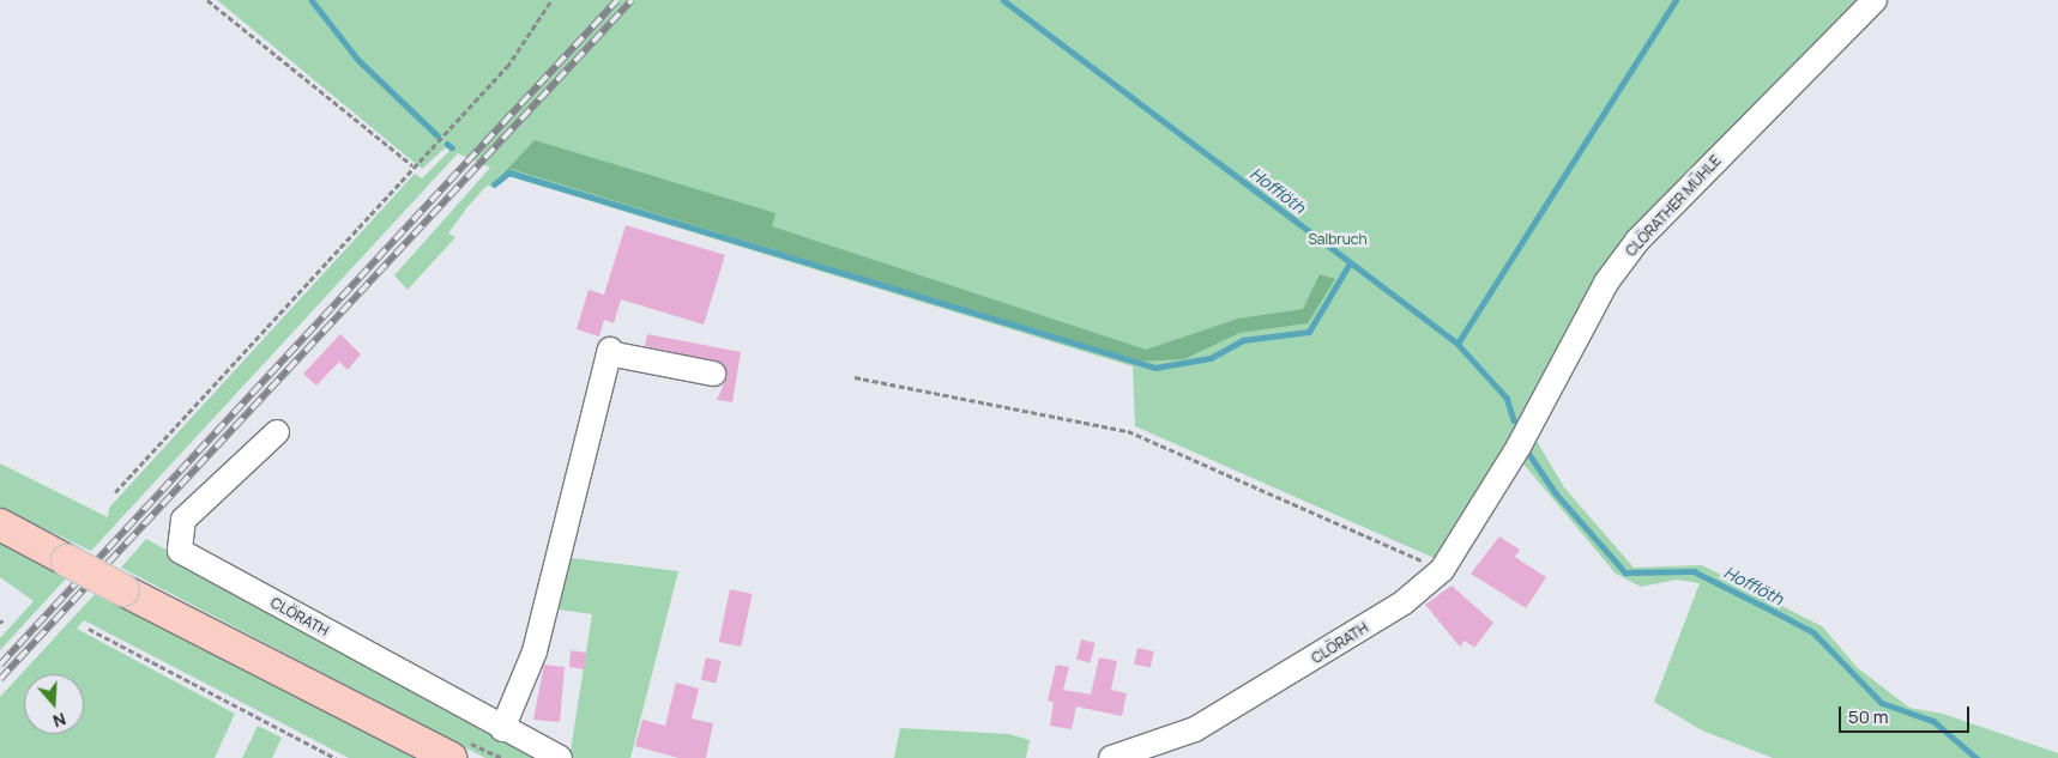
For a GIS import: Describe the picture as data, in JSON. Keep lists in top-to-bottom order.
{
  "streets": {
    "street": ["CLÖRATHER MÜHLE", "CLÖRATH"]
  },
  "crossings": [
    ["CLÖRATHER MÜHLE", "CLÖRATH"]
  ],
  "water": ["Hofflöth"],
  "parks": ["Salbruch"],
  "scale_bar": "50 m",
  "north": "bottom"
}
